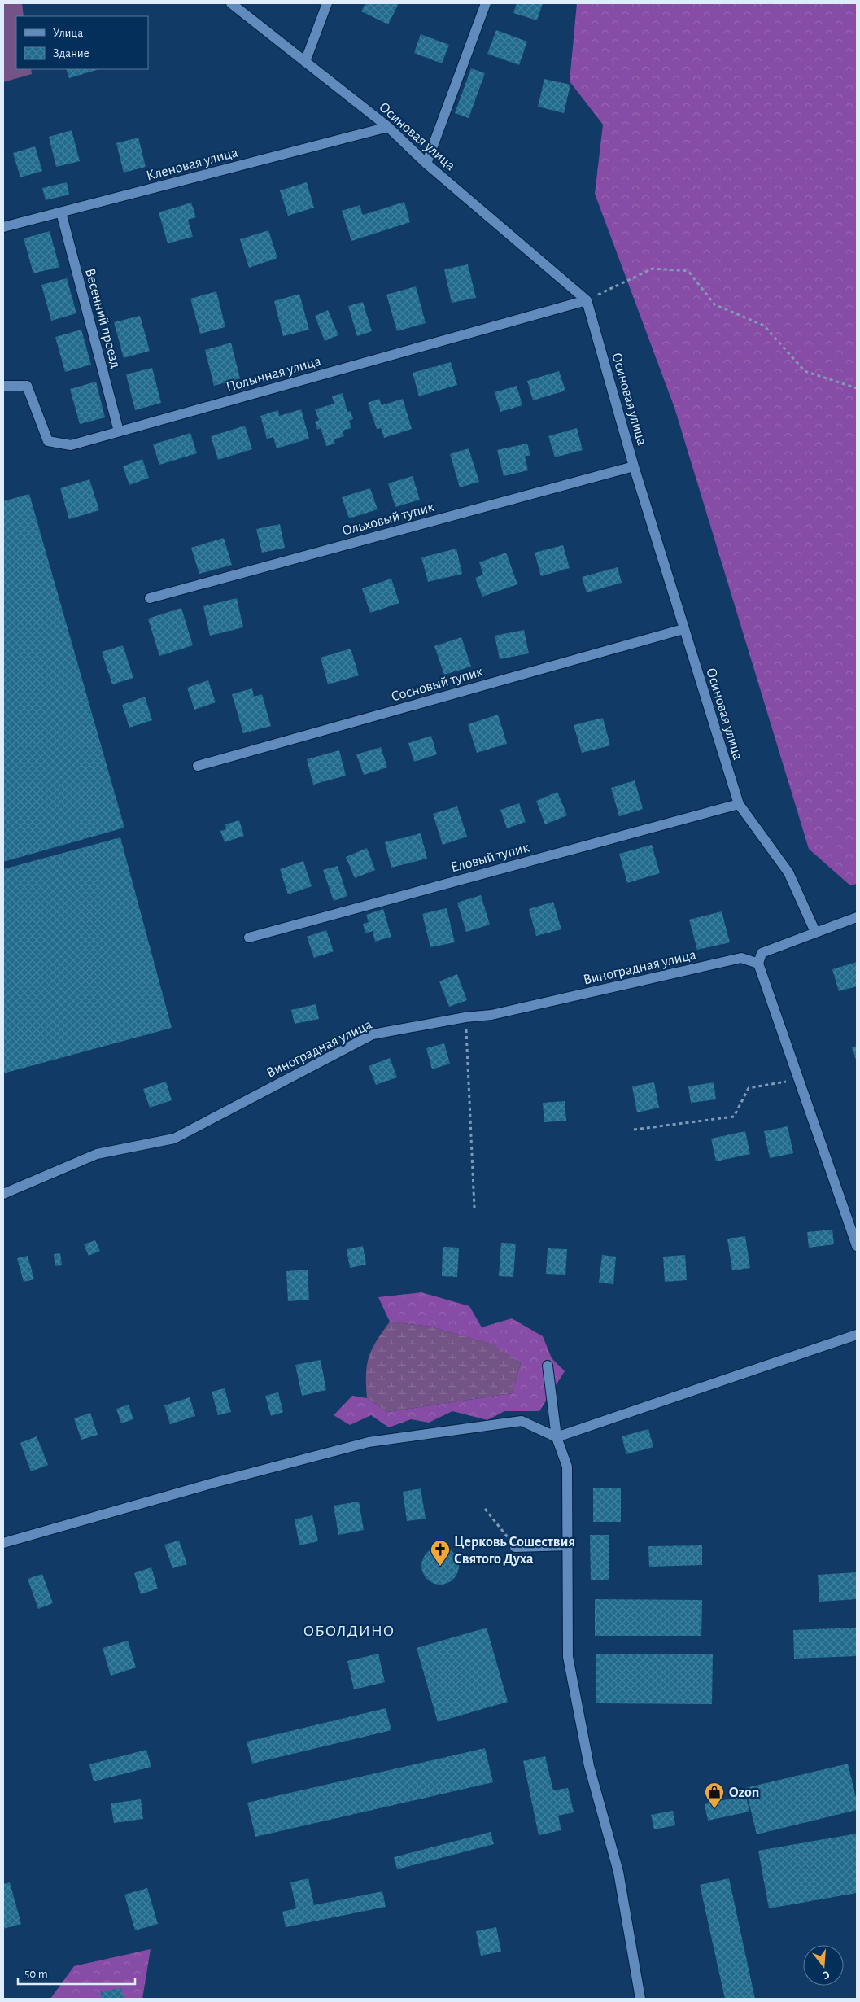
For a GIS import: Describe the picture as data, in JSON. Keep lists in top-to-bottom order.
{
  "streets": {
    "street": [
      "Осиновая улица",
      "Кленовая улица",
      "Весенний проезд",
      "Полынная улица",
      "Ольховый тупик",
      "Сосновый тупик",
      "Еловый тупик",
      "Виноградная улица"
    ]
  },
  "crossings": [
    ["Осиновая улица", "Кленовая улица"],
    ["Осиновая улица", "Полынная улица"],
    ["Осиновая улица", "Ольховый тупик"],
    ["Осиновая улица", "Сосновый тупик"],
    ["Осиновая улица", "Еловый тупик"],
    ["Кленовая улица", "Весенний проезд"],
    ["Весенний проезд", "Полынная улица"]
  ],
  "districts": ["ОБОЛДИНО"],
  "places": {
    "church": ["Церковь Сошествия Святого Духа"],
    "shop": ["Ozon"]
  },
  "legend": ["Улица", "Здание"],
  "scale_bar": "50 m",
  "north": "bottom"
}
